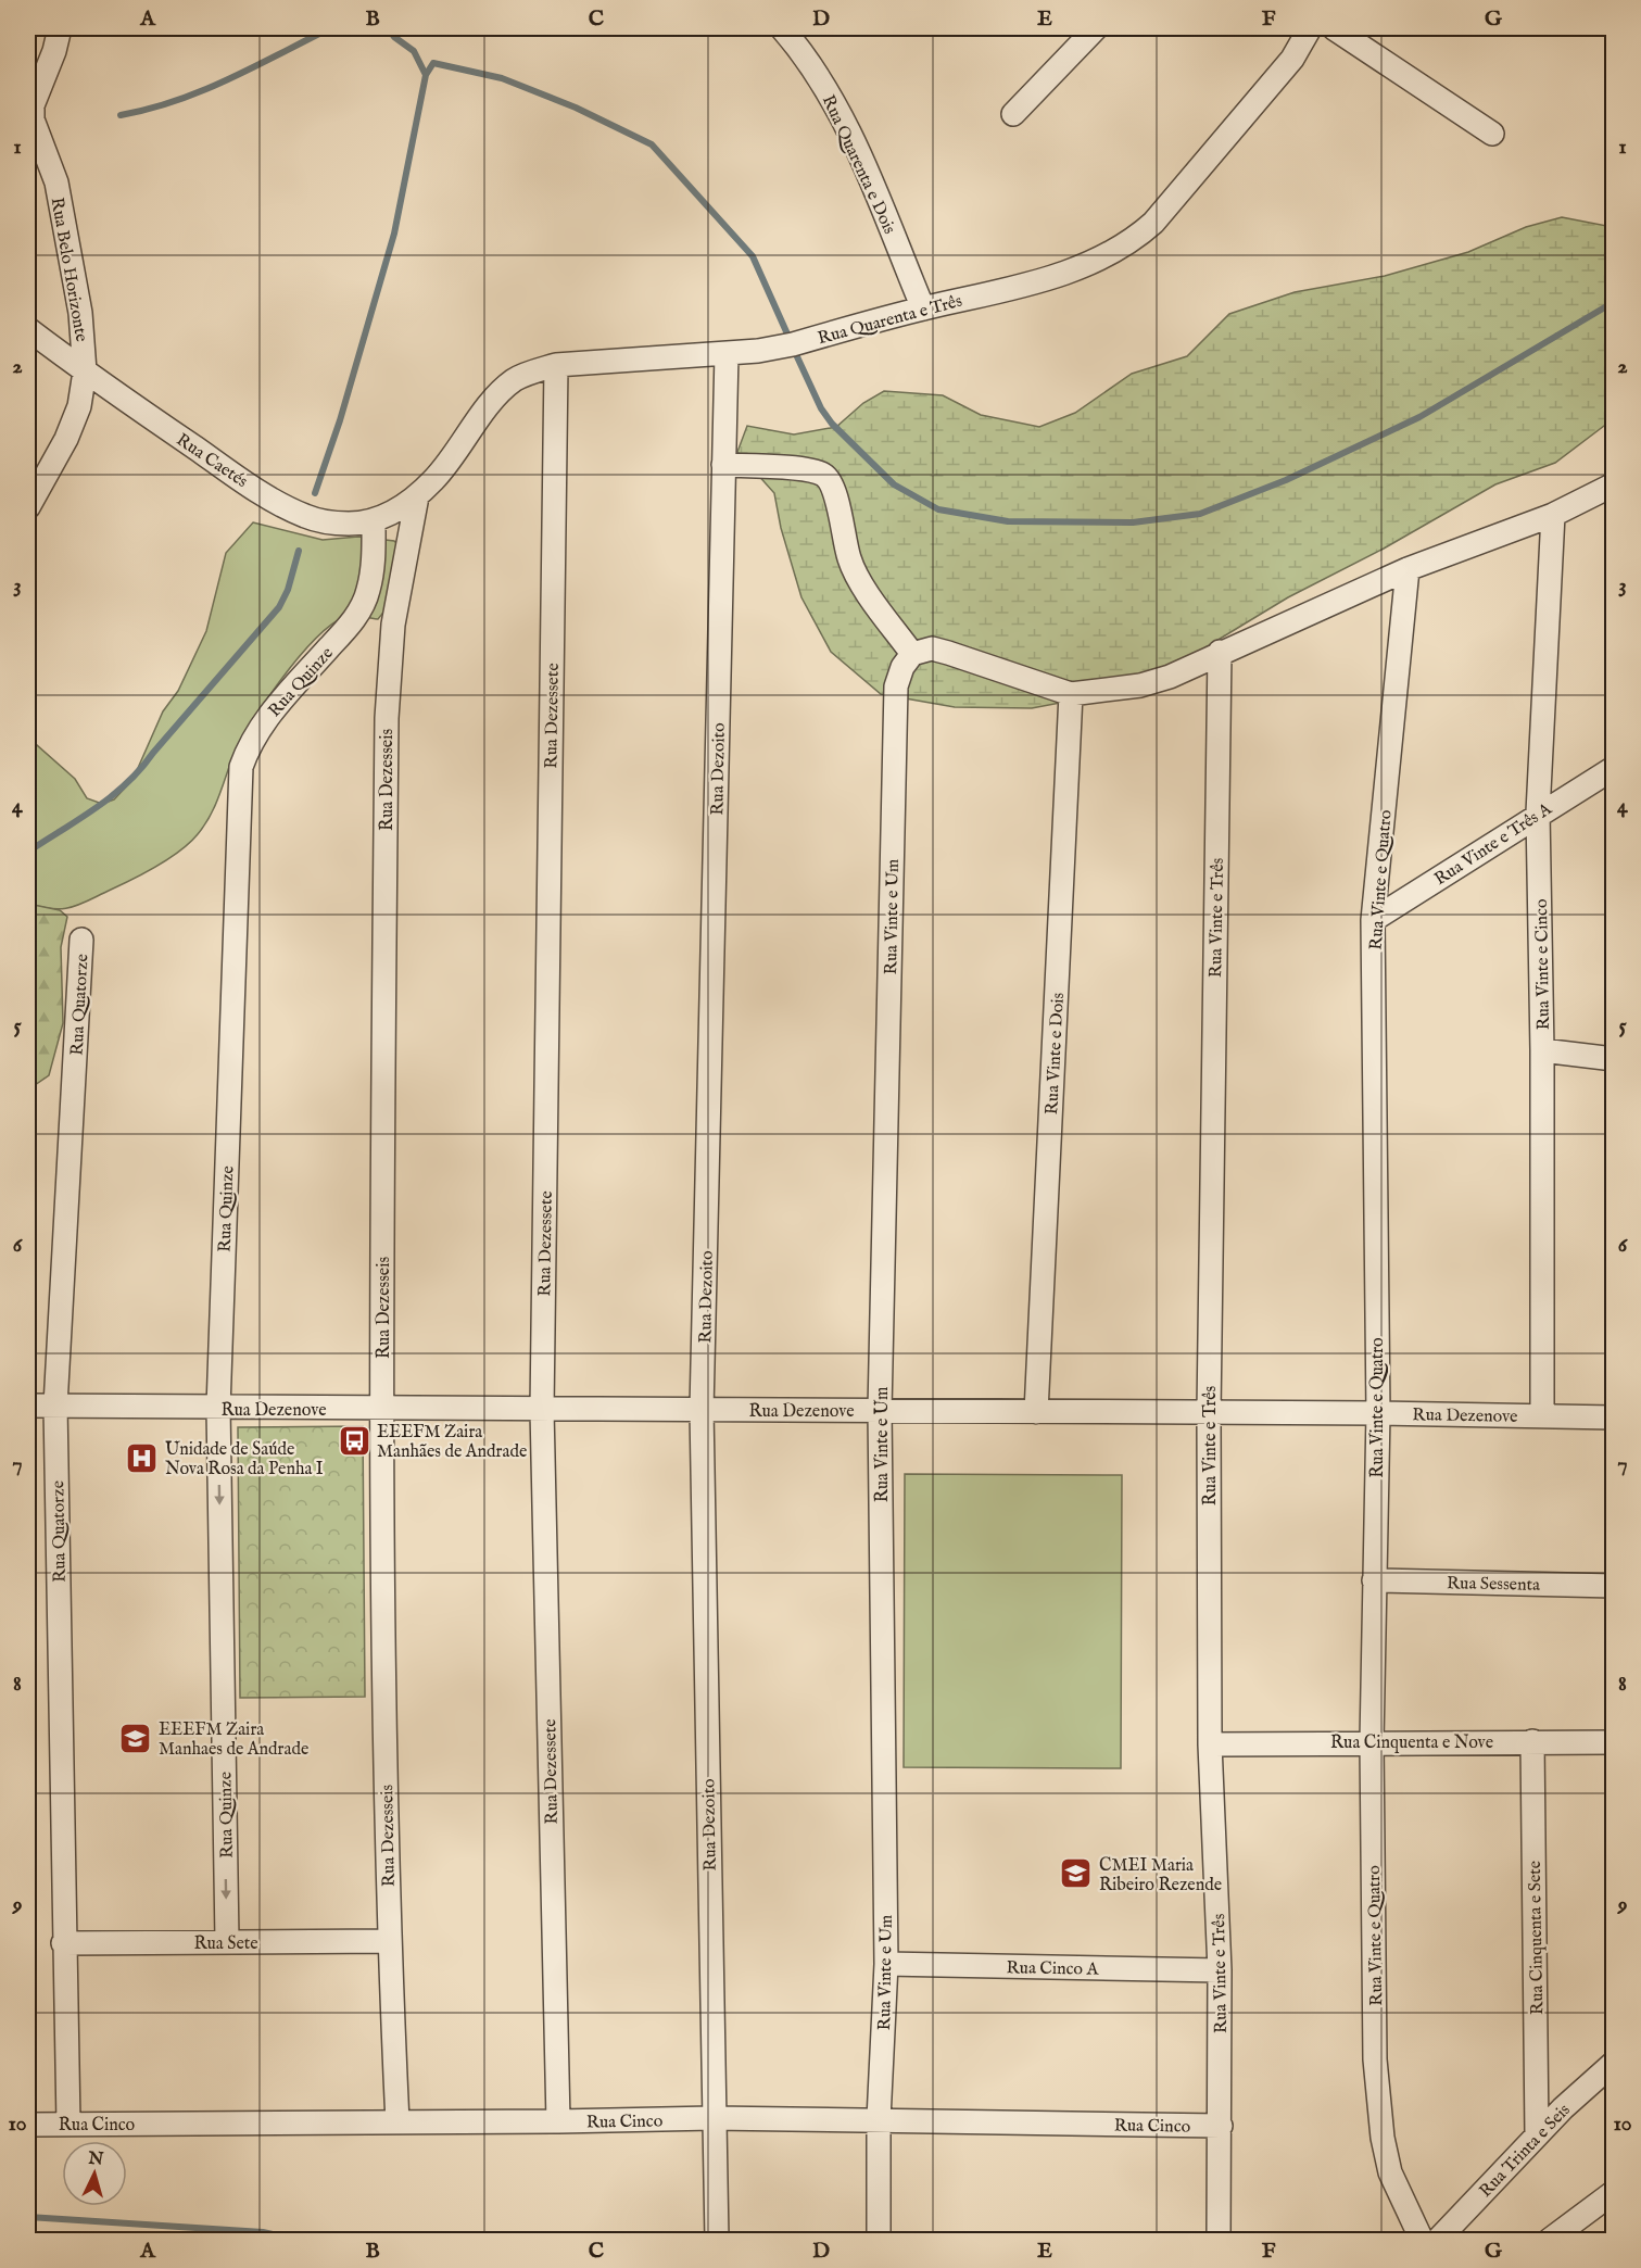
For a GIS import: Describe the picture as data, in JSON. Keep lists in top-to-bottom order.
{
  "streets": {
    "street": [
      "Rua Quarenta e Dois",
      "Rua Belo Horizonte",
      "Rua Quarenta e Três",
      "Rua Caetés",
      "Rua Quinze",
      "Rua Dezessete",
      "Rua Dezoito",
      "Rua Dezesseis",
      "Rua Vinte e Três A",
      "Rua Vinte e Quatro",
      "Rua Vinte e Um",
      "Rua Vinte e Três",
      "Rua Vinte e Cinco",
      "Rua Quatorze",
      "Rua Vinte e Dois",
      "Rua Dezenove",
      "Rua Sessenta",
      "Rua Cinquenta e Nove",
      "Rua Cinquenta e Sete",
      "Rua Sete",
      "Rua Cinco A",
      "Rua Cinco",
      "Rua Trinta e Seis"
    ]
  },
  "crossings": [
    ["Rua Quarenta e Dois", "Rua Quarenta e Três"],
    ["Rua Belo Horizonte", "Rua Caetés"],
    ["Rua Quarenta e Três", "Rua Caetés"],
    ["Rua Quarenta e Três", "Rua Dezessete"],
    ["Rua Quarenta e Três", "Rua Dezoito"],
    ["Rua Quarenta e Três", "Rua Dezesseis"],
    ["Rua Caetés", "Rua Quinze"],
    ["Rua Caetés", "Rua Dezesseis"],
    ["Rua Quinze", "Rua Dezenove"],
    ["Rua Quinze", "Rua Sete"],
    ["Rua Dezessete", "Rua Dezenove"],
    ["Rua Dezessete", "Rua Cinco"],
    ["Rua Dezoito", "Rua Dezenove"],
    ["Rua Dezoito", "Rua Cinco"],
    ["Rua Dezesseis", "Rua Dezenove"],
    ["Rua Dezesseis", "Rua Sete"],
    ["Rua Dezesseis", "Rua Cinco"],
    ["Rua Vinte e Três A", "Rua Vinte e Quatro"],
    ["Rua Vinte e Três A", "Rua Vinte e Cinco"],
    ["Rua Vinte e Quatro", "Rua Dezenove"],
    ["Rua Vinte e Quatro", "Rua Sessenta"],
    ["Rua Vinte e Quatro", "Rua Cinquenta e Nove"],
    ["Rua Vinte e Um", "Rua Dezenove"],
    ["Rua Vinte e Um", "Rua Cinco A"],
    ["Rua Vinte e Um", "Rua Cinco"],
    ["Rua Vinte e Três", "Rua Dezenove"],
    ["Rua Vinte e Três", "Rua Cinquenta e Nove"],
    ["Rua Vinte e Três", "Rua Cinco A"],
    ["Rua Vinte e Três", "Rua Cinco"],
    ["Rua Vinte e Cinco", "Rua Dezenove"],
    ["Rua Quatorze", "Rua Dezenove"],
    ["Rua Quatorze", "Rua Sete"],
    ["Rua Quatorze", "Rua Cinco"],
    ["Rua Vinte e Dois", "Rua Dezenove"],
    ["Rua Cinquenta e Nove", "Rua Cinquenta e Sete"],
    ["Rua Cinquenta e Sete", "Rua Trinta e Seis"]
  ],
  "one_way": ["Rua Quinze"],
  "places": {
    "bus stop": ["EEEFM Zaira Manhães de Andrade"],
    "hospital": ["Unidade de Saúde Nova Rosa da Penha I"],
    "school or university": ["EEEFM Zaira Manhaes de Andrade", "CMEI Maria Ribeiro Rezende"]
  },
  "north": "top",
  "grid": {
    "columns": [
      "A",
      "B",
      "C",
      "D",
      "E",
      "F",
      "G"
    ],
    "rows": [
      "1",
      "2",
      "3",
      "4",
      "5",
      "6",
      "7",
      "8",
      "9",
      "10"
    ]
  }
}
